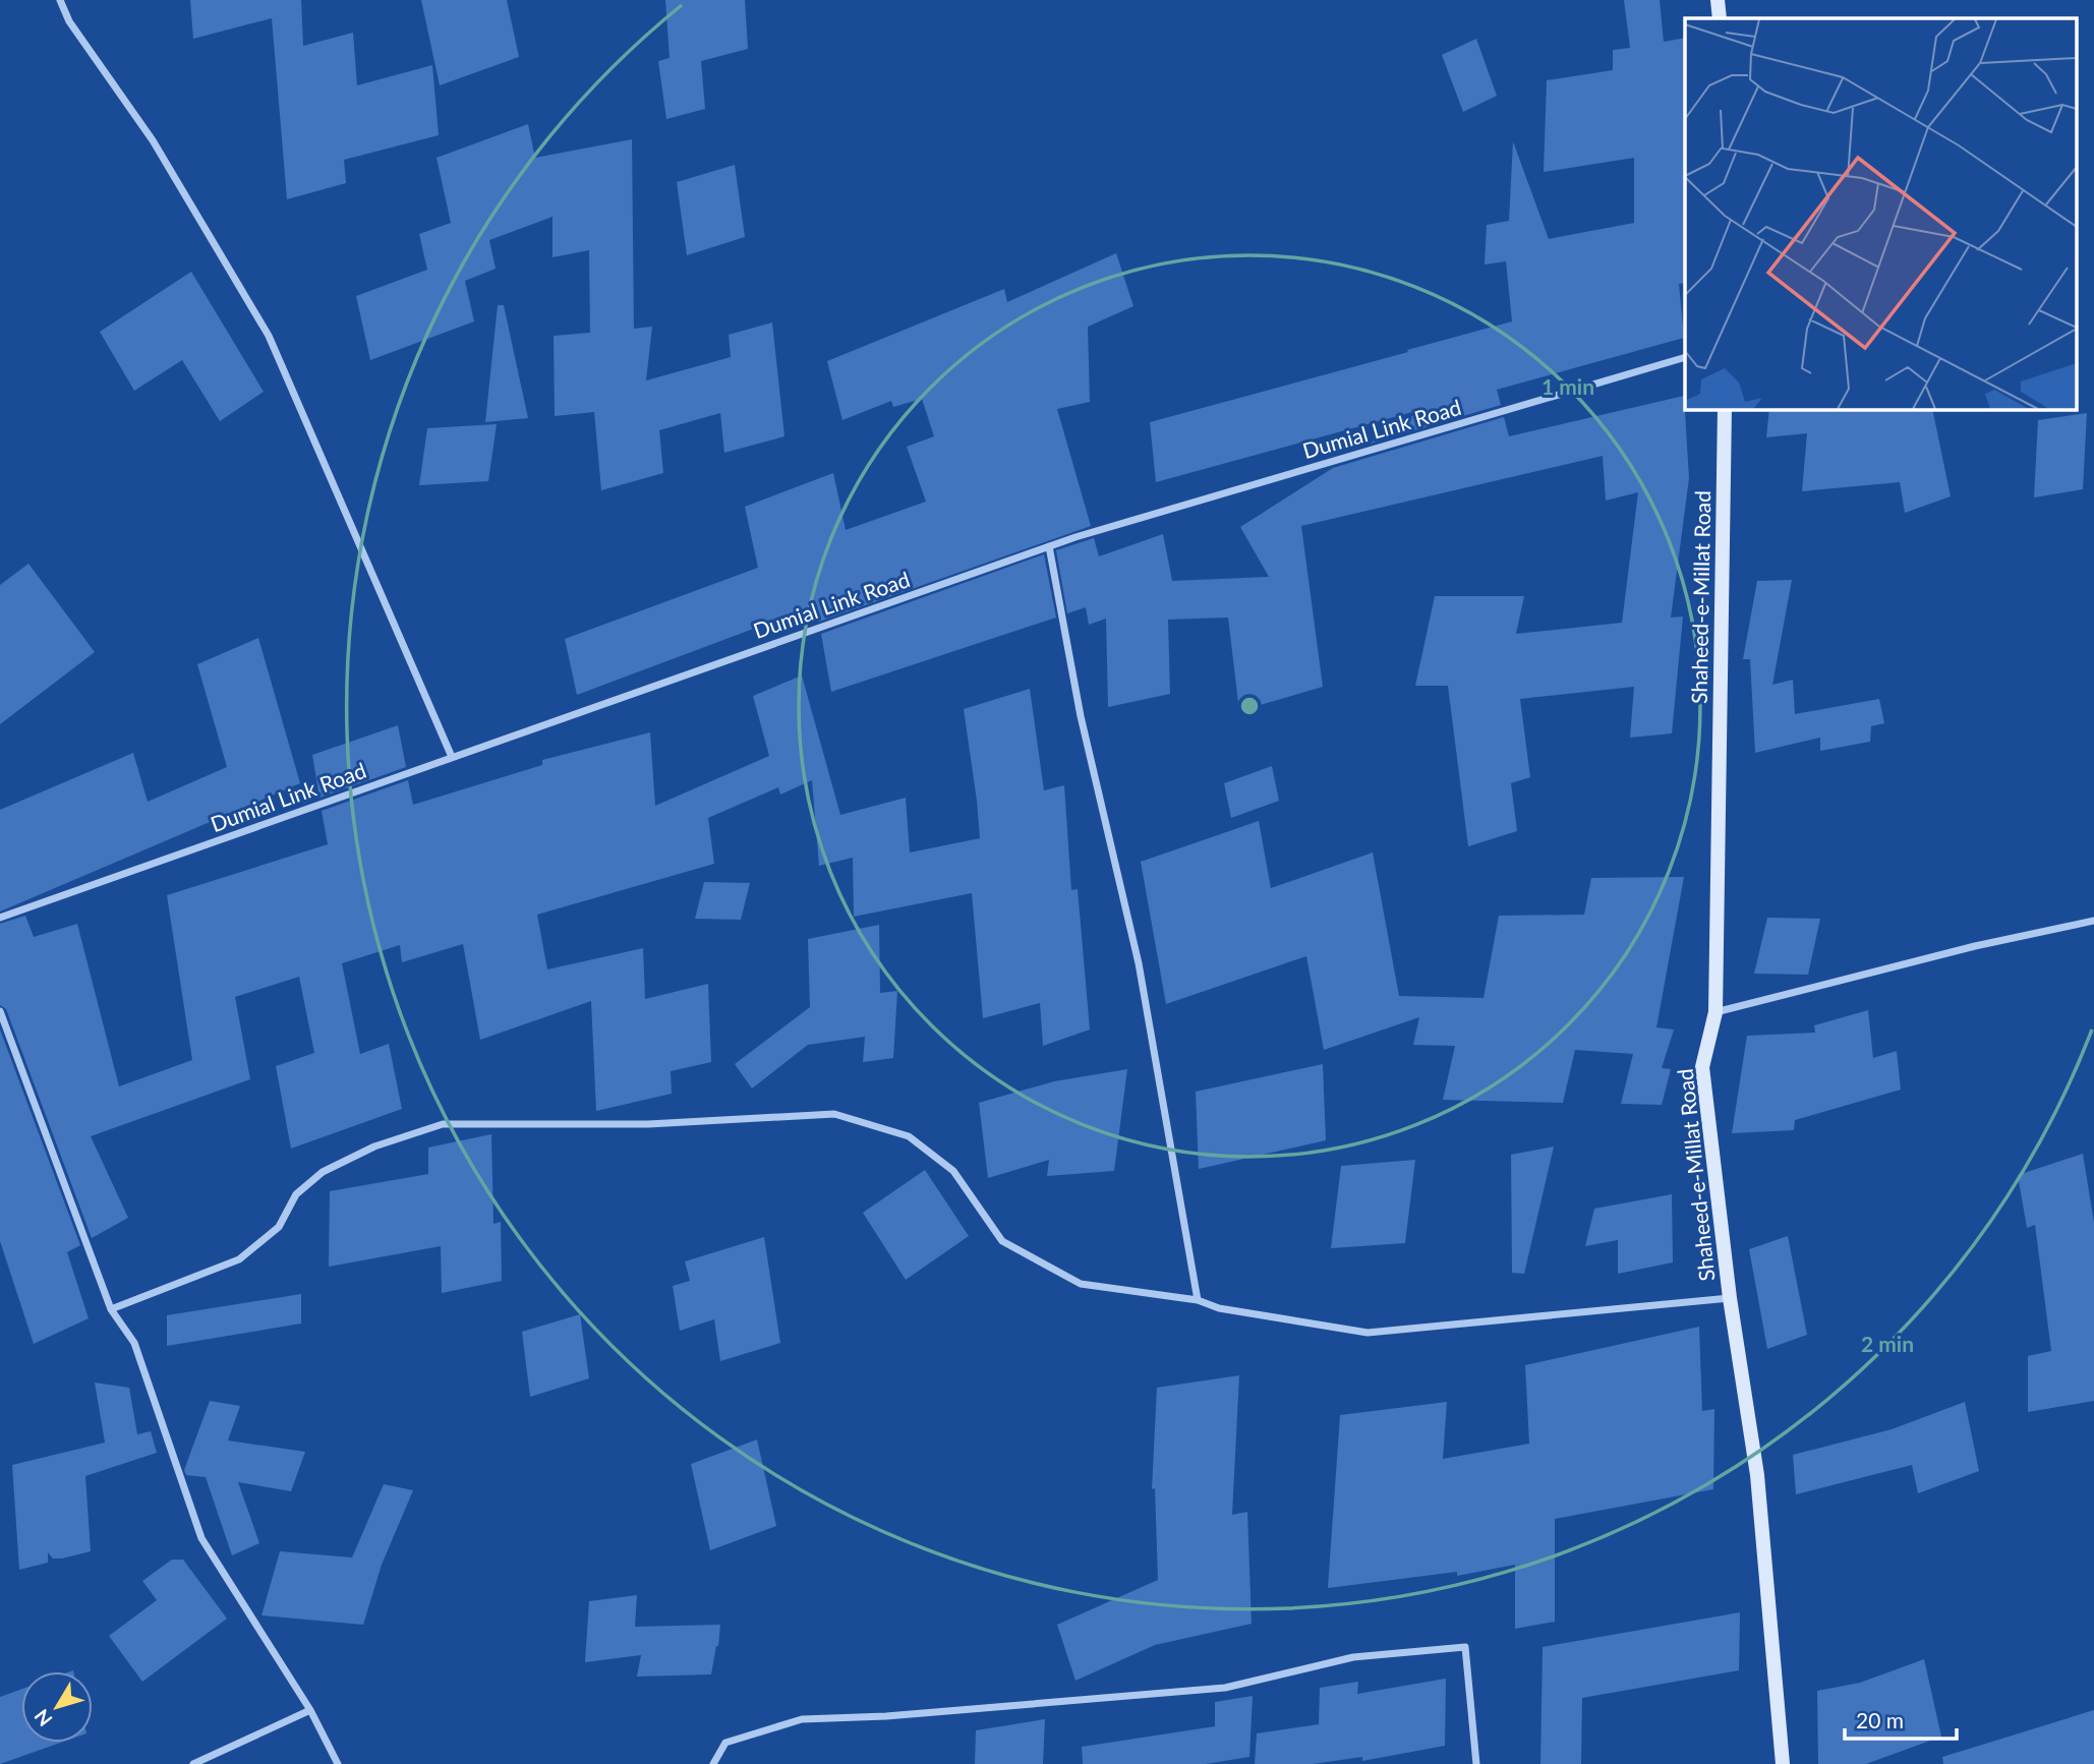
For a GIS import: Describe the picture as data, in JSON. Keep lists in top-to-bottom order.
{
  "streets": {
    "main road": ["Shaheed-e-Millat Road"],
    "street": ["Dumial Link Road"]
  },
  "scale_bar": "20 m",
  "north": "bottom left",
  "rings": ["1 min", "2 min"]
}
